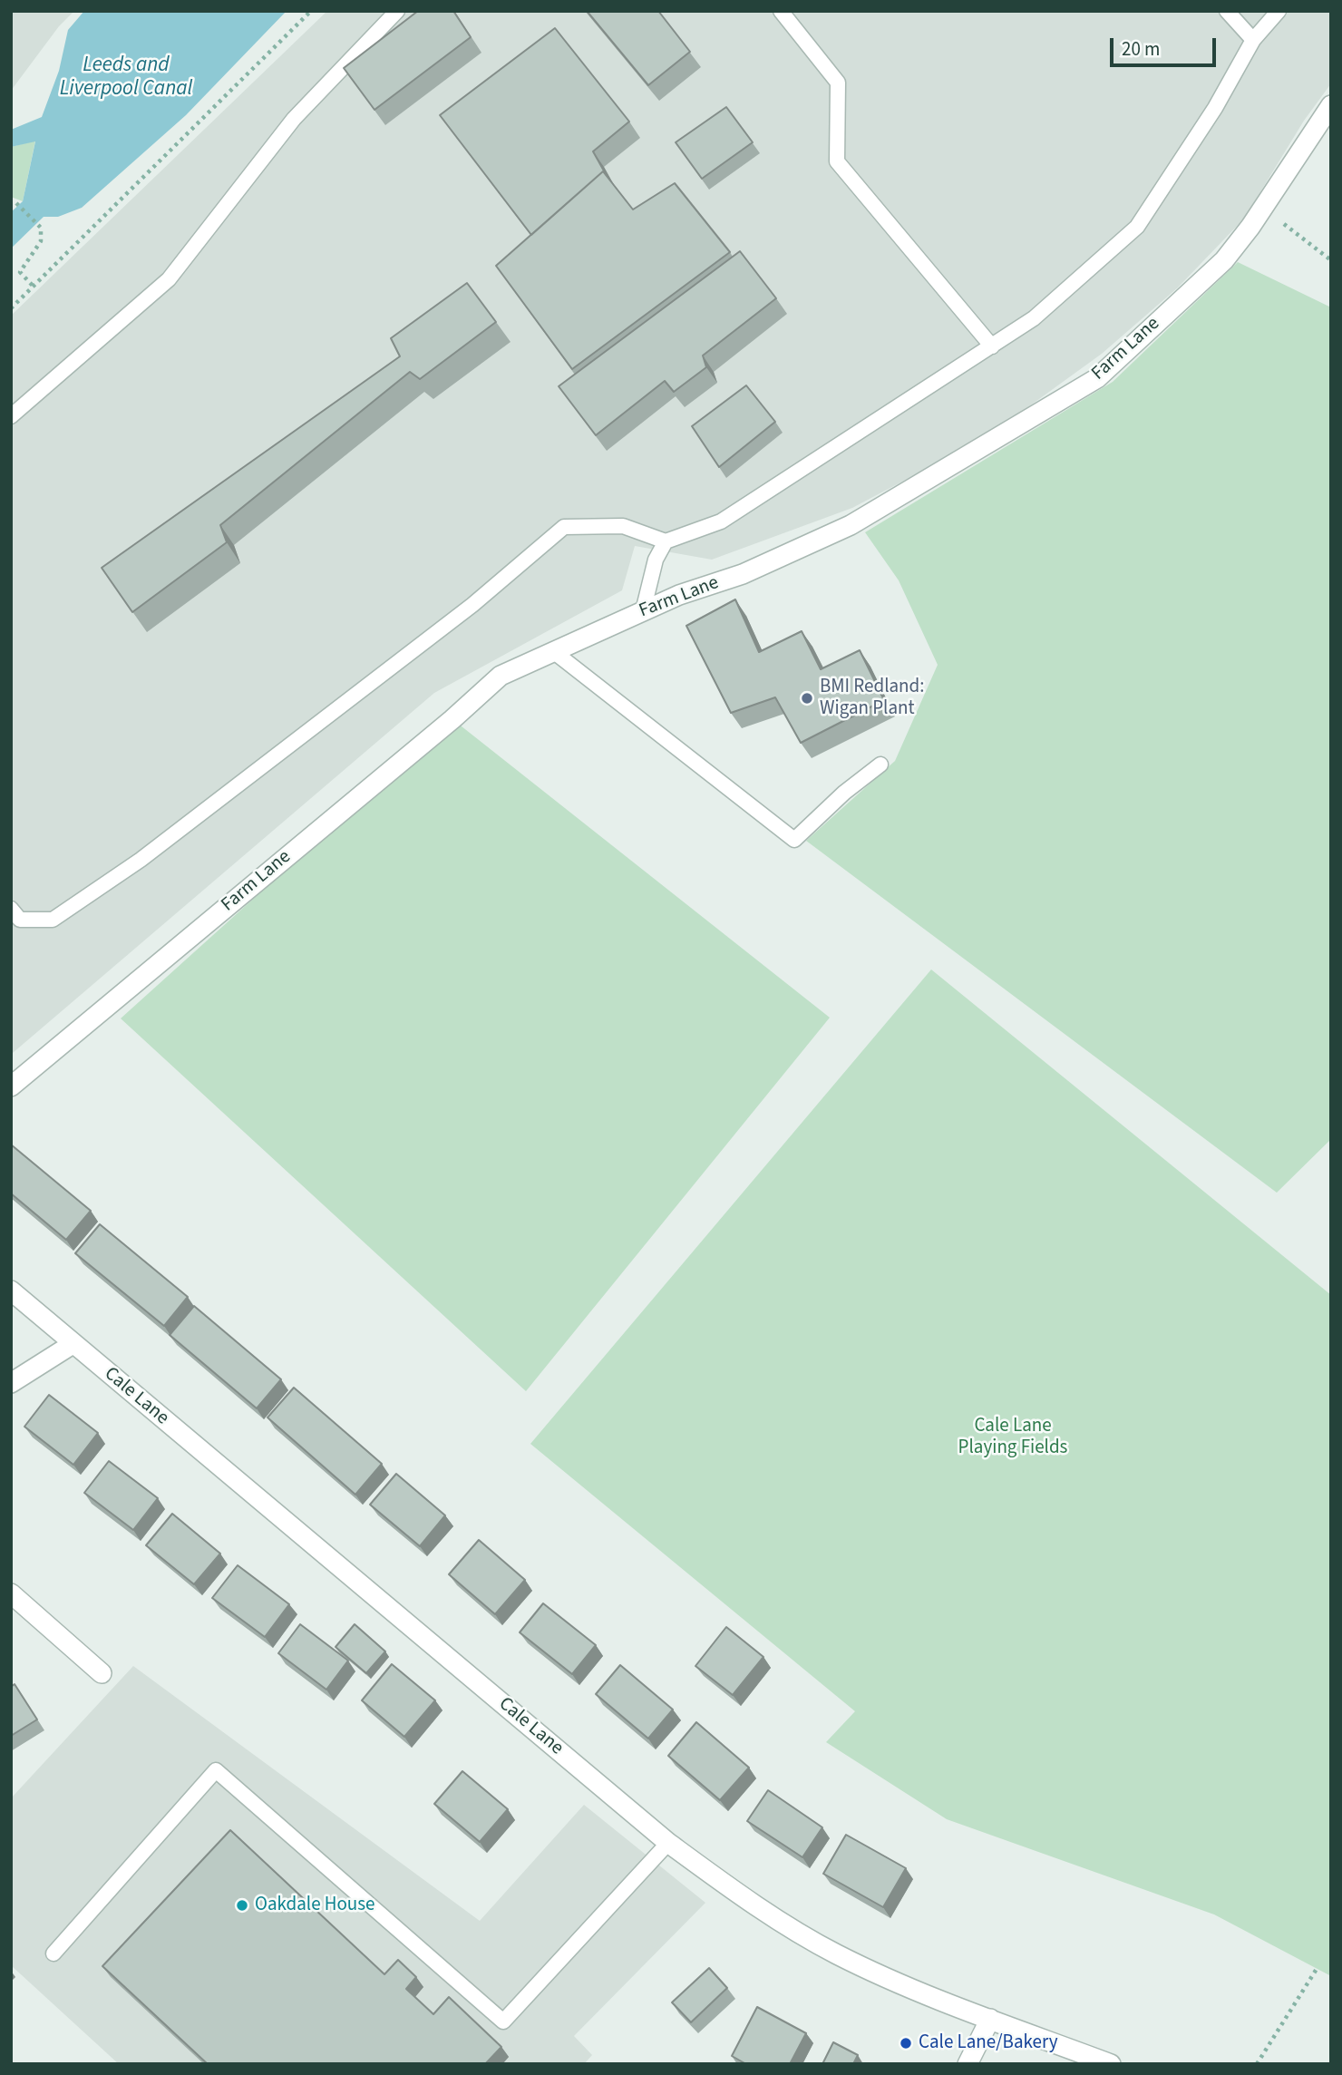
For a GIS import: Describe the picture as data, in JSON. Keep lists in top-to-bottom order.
{
  "streets": {
    "street": ["Farm Lane", "Cale Lane"]
  },
  "water": ["Leeds and Liverpool Canal"],
  "parks": ["Cale Lane Playing Fields"],
  "places": ["BMI Redland: Wigan Plant", "Oakdale House", "Cale Lane/Bakery"],
  "scale_bar": "20 m"
}
